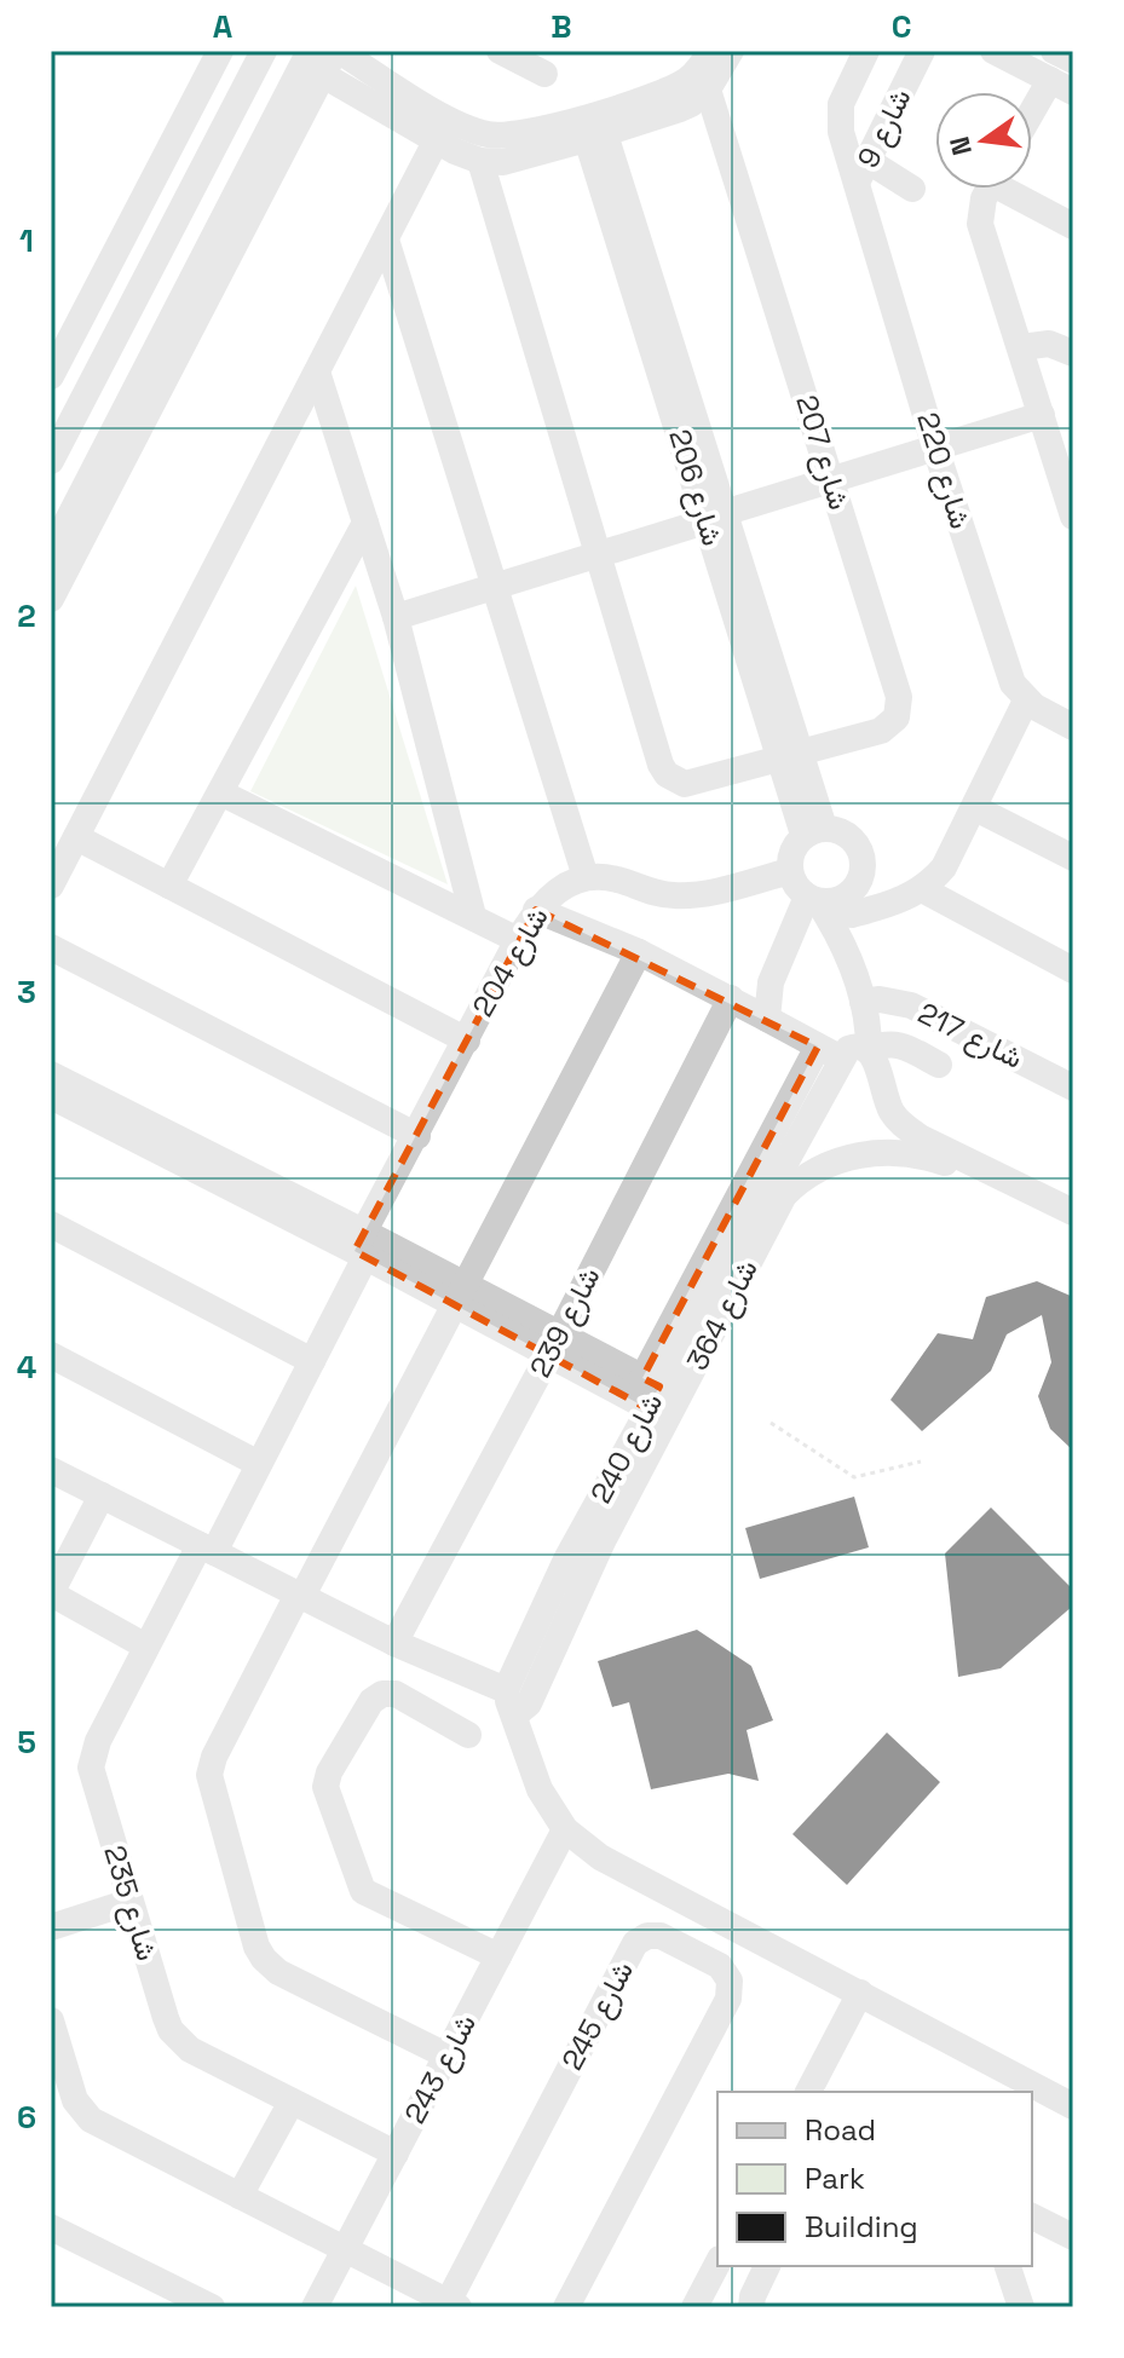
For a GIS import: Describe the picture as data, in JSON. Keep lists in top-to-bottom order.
{
  "streets": {
    "street": [
      "شارع 9",
      "شارع 207",
      "شارع 220",
      "شارع 206",
      "شارع 204",
      "شارع 217",
      "شارع 364",
      "شارع 239",
      "شارع 240",
      "شارع 235",
      "شارع 245",
      "شارع 243"
    ]
  },
  "crossings": [
    ["شارع 9", "شارع 220"],
    ["شارع 207", "شارع 206"],
    ["شارع 204", "شارع 235"],
    ["شارع 364", "شارع 240"],
    ["شارع 235", "شارع 243"]
  ],
  "legend": ["Road", "Park", "Building"],
  "north": "left",
  "grid": {
    "columns": ["A", "B", "C"],
    "rows": [
      "1",
      "2",
      "3",
      "4",
      "5",
      "6"
    ]
  }
}
